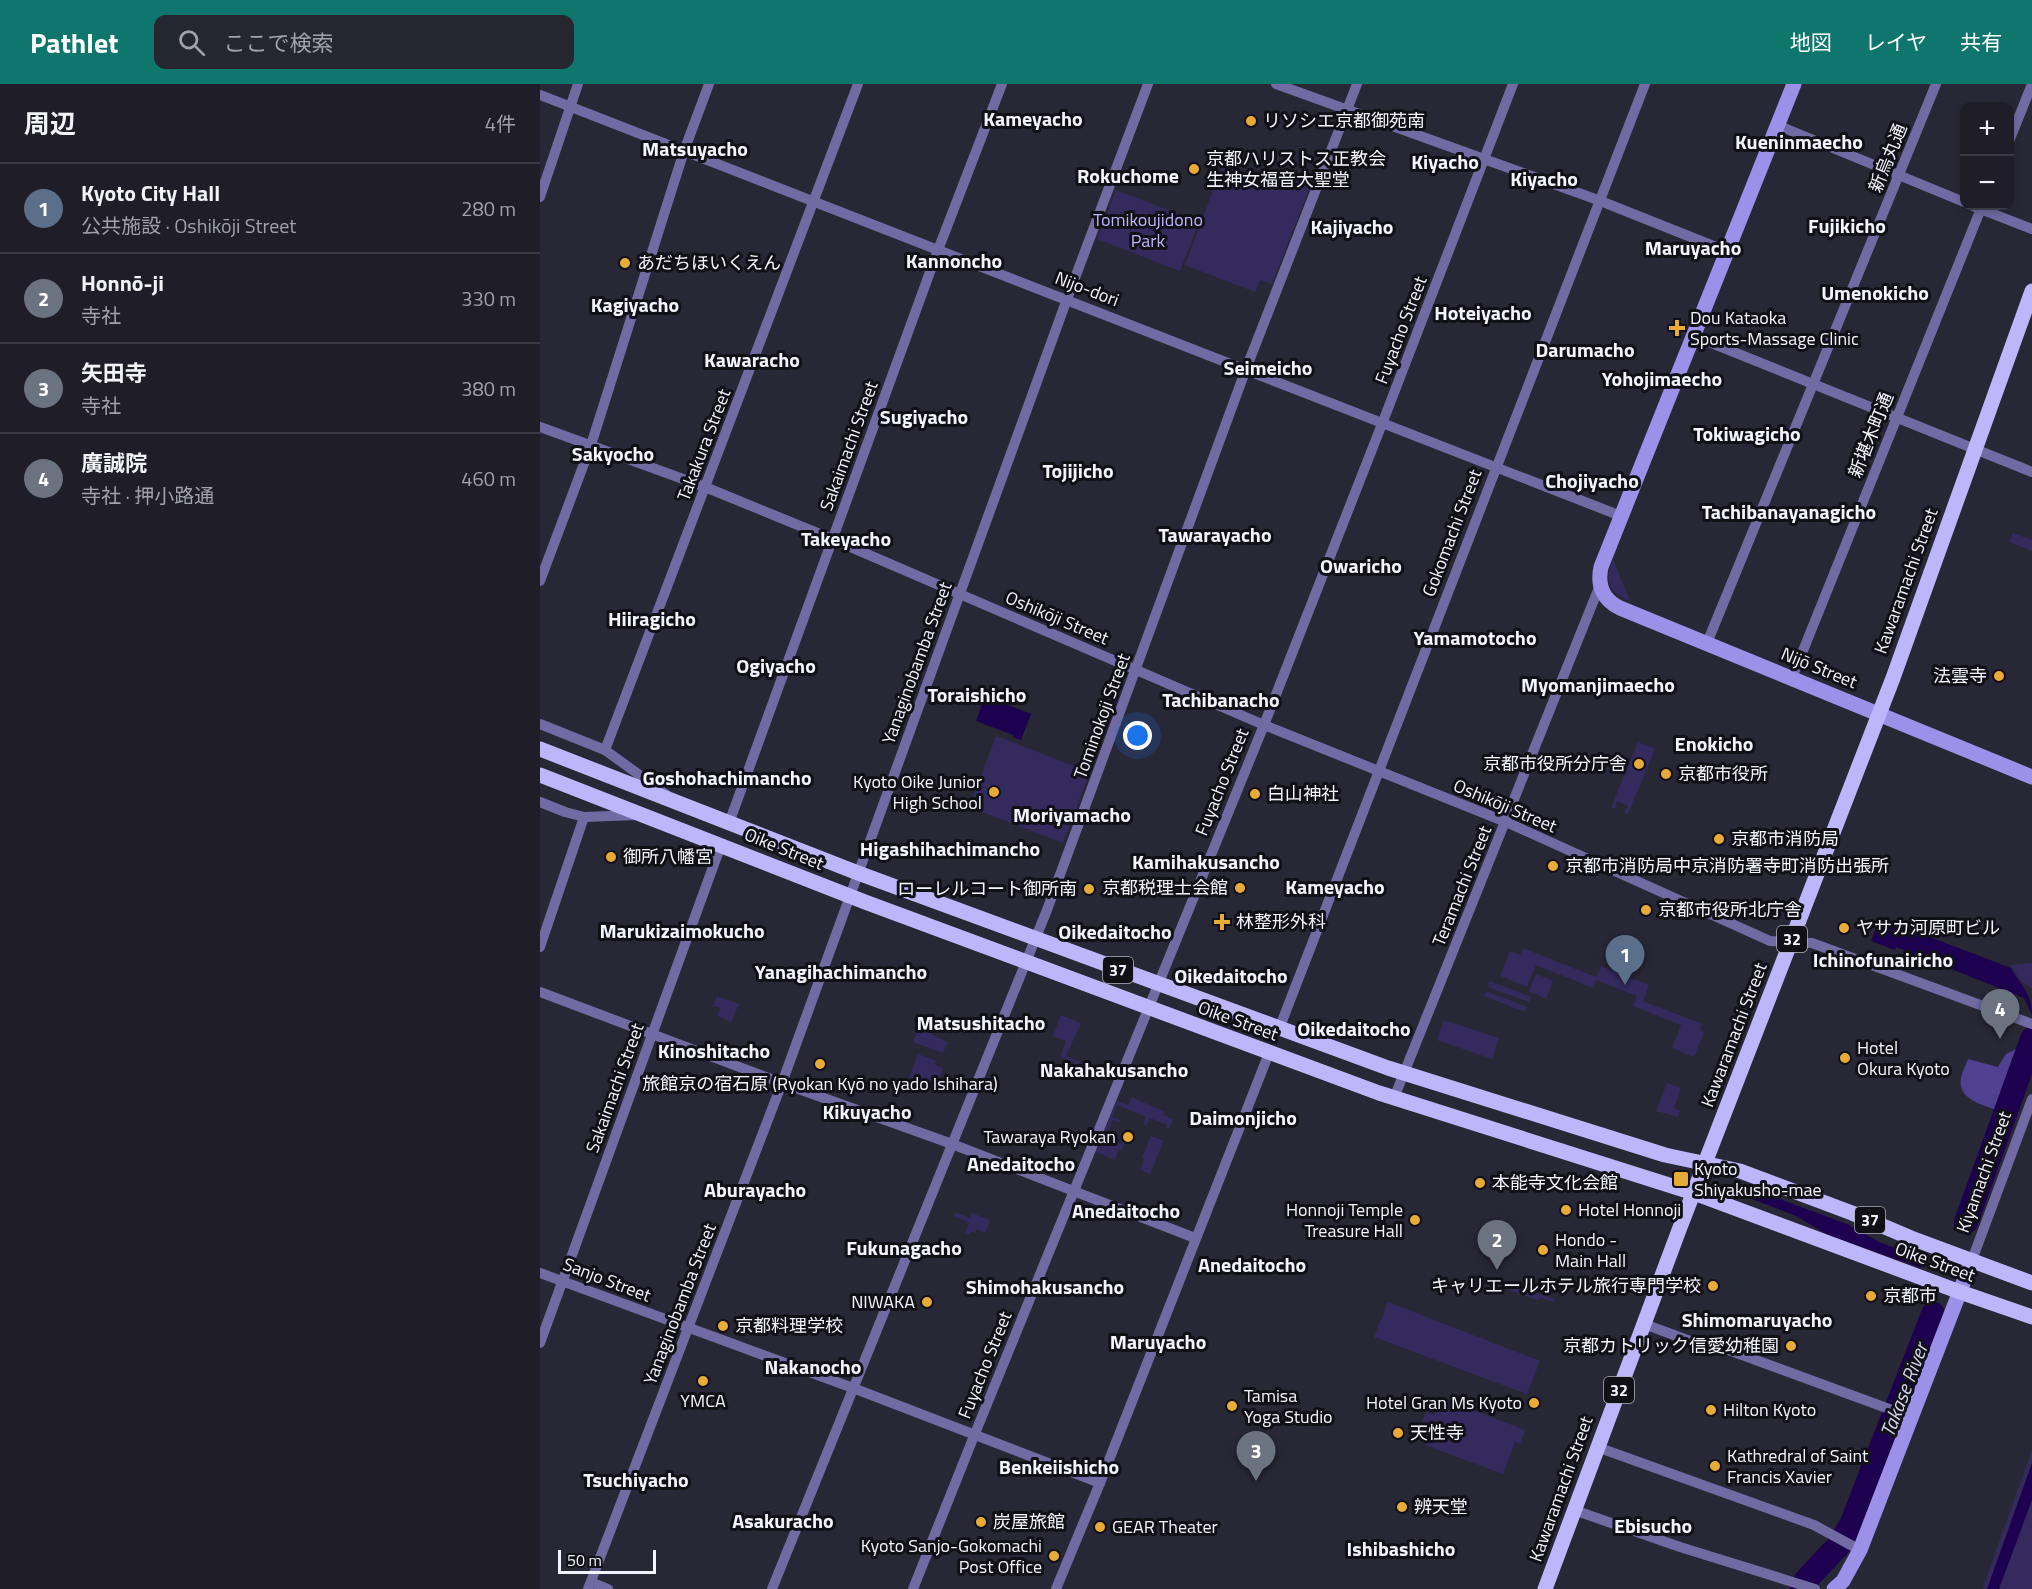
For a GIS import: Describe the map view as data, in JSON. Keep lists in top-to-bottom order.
{
  "streets": {
    "main road": [
      "Kawaramachi Street",
      "Oike Street",
      "32",
      "37"
    ],
    "street": [
      "新烏丸通",
      "Nijo-dori",
      "Fuyacho Street",
      "新堪木町通",
      "Takakura Street",
      "Sakaimachi Street",
      "Gokomachi Street",
      "Oshikōji Street",
      "Yanaginobamba Street",
      "Nijō Street",
      "Tominokoji Street",
      "Teramachi Street",
      "Kiyamachi Street",
      "Sanjo Street"
    ]
  },
  "crossings": [
    ["新烏丸通", "Nijō Street"],
    ["Nijo-dori", "Fuyacho Street"],
    ["Nijo-dori", "Takakura Street"],
    ["Nijo-dori", "Sakaimachi Street"],
    ["Nijo-dori", "Gokomachi Street"],
    ["Nijo-dori", "Yanaginobamba Street"],
    ["Nijo-dori", "Tominokoji Street"],
    ["Fuyacho Street", "Oshikōji Street"],
    ["Fuyacho Street", "Oike Street"],
    ["Fuyacho Street", "Sanjo Street"],
    ["新堪木町通", "Nijō Street"],
    ["Takakura Street", "Oshikōji Street"],
    ["Sakaimachi Street", "Oshikōji Street"],
    ["Sakaimachi Street", "Oike Street"],
    ["Sakaimachi Street", "Sanjo Street"],
    ["Gokomachi Street", "Oshikōji Street"],
    ["Gokomachi Street", "Oike Street"],
    ["Kawaramachi Street", "Oshikōji Street"],
    ["Kawaramachi Street", "Nijō Street"],
    ["Kawaramachi Street", "Oike Street"],
    ["Oshikōji Street", "Yanaginobamba Street"],
    ["Oshikōji Street", "Tominokoji Street"],
    ["Oshikōji Street", "Teramachi Street"],
    ["Yanaginobamba Street", "Oike Street"],
    ["Yanaginobamba Street", "Sanjo Street"],
    ["Nijō Street", "Teramachi Street"],
    ["Tominokoji Street", "Oike Street"],
    ["Tominokoji Street", "Sanjo Street"],
    ["Oike Street", "Teramachi Street"],
    ["Oike Street", "Kiyamachi Street"]
  ],
  "districts": [
    "Kameyacho",
    "Kueninmaecho",
    "Matsuyacho",
    "Kiyacho",
    "Rokuchome",
    "Kiyacho",
    "Fujikicho",
    "Kajiyacho",
    "Maruyacho",
    "Kannoncho",
    "Umenokicho",
    "Kagiyacho",
    "Hoteiyacho",
    "Darumacho",
    "Kawaracho",
    "Seimeicho",
    "Yohojimaecho",
    "Sugiyacho",
    "Tokiwagicho",
    "Sakyocho",
    "Tojijicho",
    "Chojiyacho",
    "Tachibanayanagicho",
    "Tawarayacho",
    "Takeyacho",
    "Owaricho",
    "Hiiragicho",
    "Yamamotocho",
    "Ogiyacho",
    "Myomanjimaecho",
    "Toraishicho",
    "Tachibanacho",
    "Enokicho",
    "Goshohachimancho",
    "Moriyamacho",
    "Higashihachimancho",
    "Kamihakusancho",
    "Kameyacho",
    "Marukizaimokucho",
    "Oikedaitocho",
    "Ichinofunairicho",
    "Yanagihachimancho",
    "Oikedaitocho",
    "Matsushitacho",
    "Oikedaitocho",
    "Kinoshitacho",
    "Nakahakusancho",
    "Kikuyacho",
    "Daimonjicho",
    "Anedaitocho",
    "Aburayacho",
    "Anedaitocho",
    "Fukunagacho",
    "Anedaitocho",
    "Shimohakusancho",
    "Shimomaruyacho",
    "Maruyacho",
    "Nakanocho",
    "Benkeiishicho",
    "Tsuchiyacho",
    "Asakuracho",
    "Ebisucho",
    "Ishibashicho"
  ],
  "water": ["Takase River"],
  "parks": ["Tomikoujidono Park"],
  "places": {
    "other": [
      "リソシエ京都御苑南",
      "京都ハリストス正教会 生神女福音大聖堂",
      "あだちほいくえん",
      "法雲寺",
      "京都市役所分庁舎",
      "京都市役所",
      "Kyoto Oike Junior High School",
      "白山神社",
      "京都市消防局",
      "御所八幡宮",
      "京都市消防局中京消防署寺町消防出張所",
      "京都税理士会館",
      "ローレルコート御所南",
      "京都市役所北庁舎",
      "ヤサカ河原町ビル",
      "Hotel Okura Kyoto",
      "旅館京の宿石原 (Ryokan Kyō no yado Ishihara)",
      "Tawaraya Ryokan",
      "本能寺文化会館",
      "Hotel Honnoji",
      "Honnoji Temple Treasure Hall",
      "Hondo - Main Hall",
      "キャリエールホテル旅行専門学校",
      "京都市",
      "NIWAKA",
      "京都料理学校",
      "京都カトリック信愛幼稚園",
      "YMCA",
      "Hotel Gran Ms Kyoto",
      "Tamisa Yoga Studio",
      "Hilton Kyoto",
      "天性寺",
      "Kathredral of Saint Francis Xavier",
      "辨天堂",
      "炭屋旅館",
      "GEAR Theater",
      "Kyoto Sanjo-Gokomachi Post Office"
    ],
    "health": ["Dou Kataoka Sports-Massage Clinic", "林整形外科"],
    "transit": ["Kyoto Shiyakusho-mae"]
  },
  "scale_bar": "50 m",
  "page": {
    "header": "Pathlet",
    "search": "ここで検索",
    "nav": ["地図", "レイヤ", "共有"],
    "heading": ["周辺", "4件"],
    "map_buttons": ["+", "−"],
    "list": [
      {
        "mark": "1",
        "name": "Kyoto City Hall",
        "note": "公共施設 · Oshikōji Street",
        "value": "280 m"
      },
      {
        "mark": "2",
        "name": "Honnō-ji",
        "note": "寺社",
        "value": "330 m"
      },
      {
        "mark": "3",
        "name": "矢田寺",
        "note": "寺社",
        "value": "380 m"
      },
      {
        "mark": "4",
        "name": "廣誠院",
        "note": "寺社 · 押小路通",
        "value": "460 m"
      }
    ],
    "pins": [
      "1",
      "4",
      "2",
      "3"
    ],
    "scale": "50 m"
  }
}
